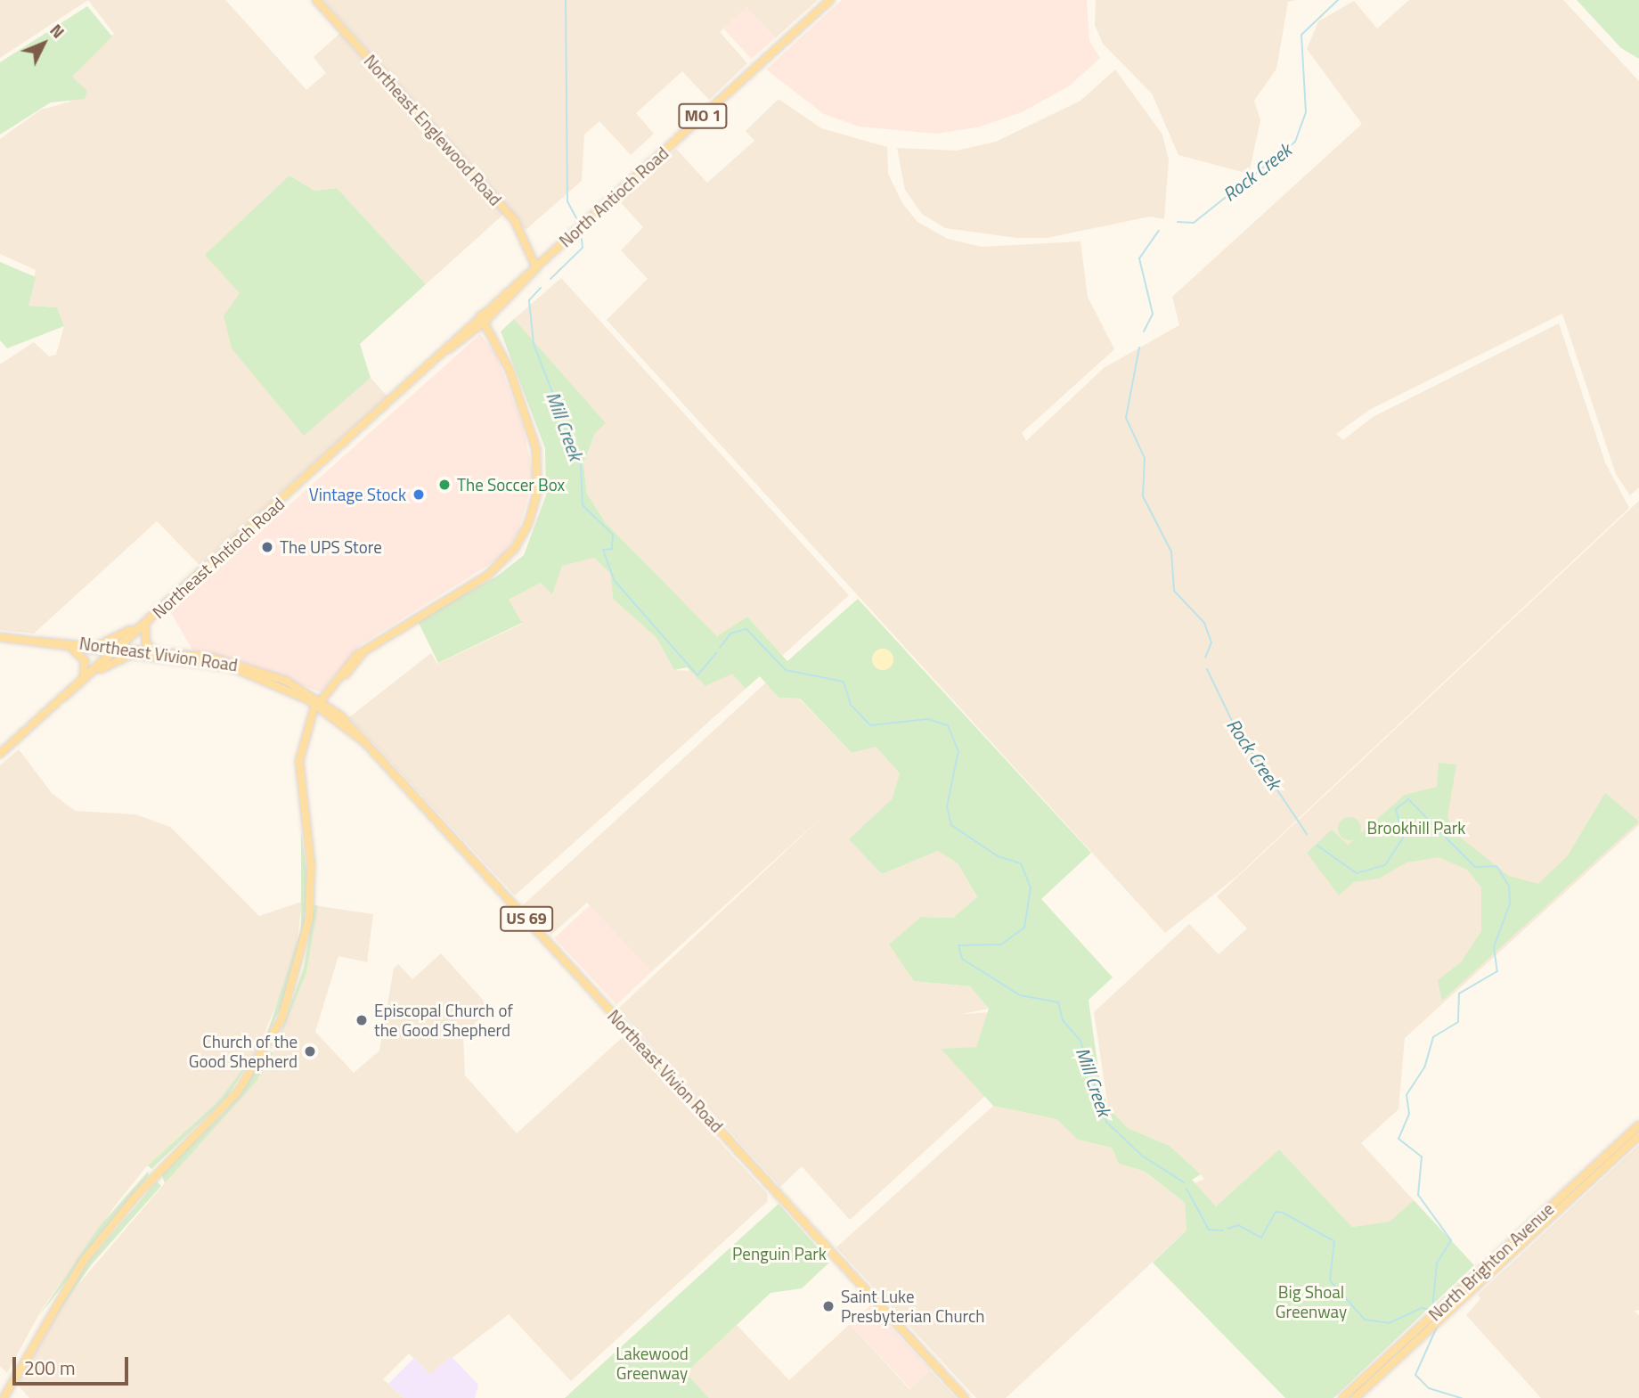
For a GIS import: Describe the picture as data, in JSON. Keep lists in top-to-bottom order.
{
  "streets": {
    "main road": [
      "MO 1",
      "Northeast Englewood Road",
      "North Antioch Road",
      "Northeast Antioch Road",
      "Northeast Vivion Road",
      "US 69",
      "North Brighton Avenue"
    ]
  },
  "crossings": [
    ["MO 1", "Northeast Antioch Road"],
    ["MO 1", "Northeast Vivion Road"],
    ["Northeast Englewood Road", "North Antioch Road"],
    ["North Antioch Road", "Northeast Antioch Road"],
    ["Northeast Antioch Road", "Northeast Vivion Road"]
  ],
  "water": ["Rock Creek", "Mill Creek"],
  "parks": [
    "Brookhill Park",
    "Penguin Park",
    "Big Shoal Greenway",
    "Lakewood Greenway"
  ],
  "places": [
    "The Soccer Box",
    "Vintage Stock",
    "The UPS Store",
    "Episcopal Church of the Good Shepherd",
    "Church of the Good Shepherd",
    "Saint Luke Presbyterian Church"
  ],
  "scale_bar": "200 m",
  "north": "top right"
}
